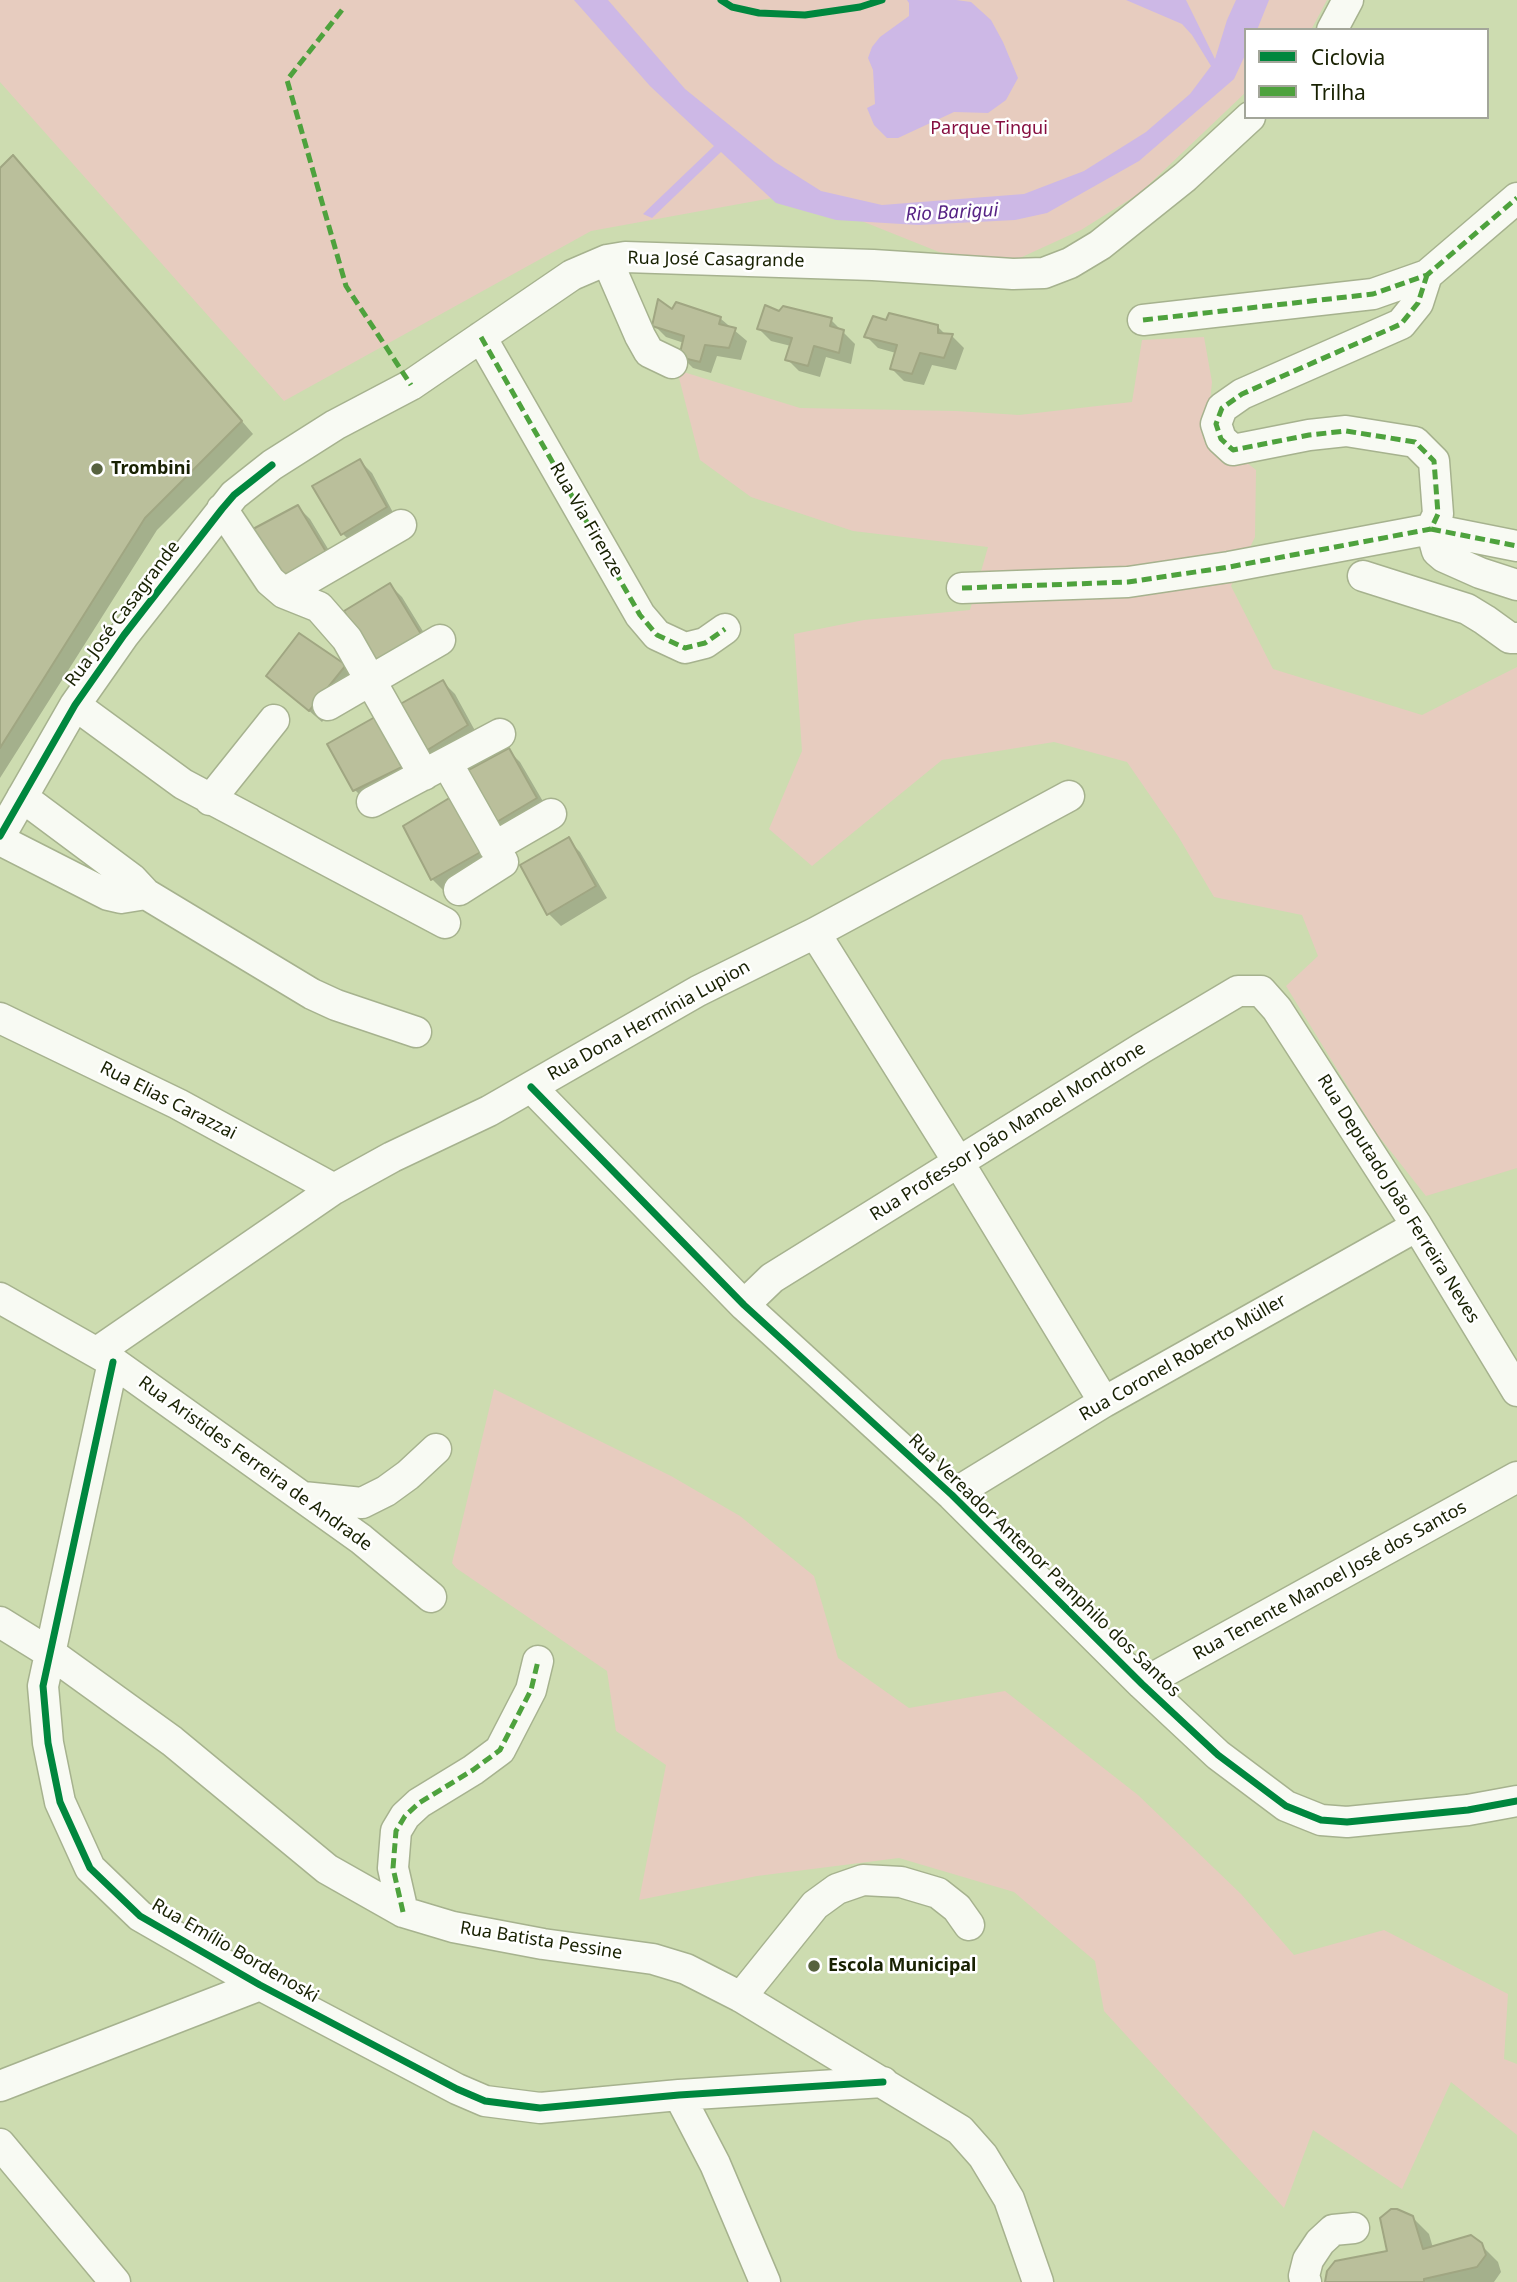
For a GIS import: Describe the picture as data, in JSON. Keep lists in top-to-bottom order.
{
  "streets": {
    "street": [
      "Rua José Casagrande",
      "Rua Via Firenze",
      "Rua Dona Hermínia Lupion",
      "Rua Elias Carazzai",
      "Rua Professor João Manoel Mondrone",
      "Rua Deputado João Ferreira Neves",
      "Rua Coronel Roberto Müller",
      "Rua Aristides Ferreira de Andrade",
      "Rua Vereador Antenor Pamphilo dos Santos",
      "Rua Tenente Manoel José dos Santos",
      "Rua Batista Pessine",
      "Rua Emílio Bordenoski"
    ]
  },
  "crossings": [
    ["Rua José Casagrande", "Rua Via Firenze"],
    ["Rua Dona Hermínia Lupion", "Rua Elias Carazzai"],
    ["Rua Dona Hermínia Lupion", "Rua Aristides Ferreira de Andrade"],
    ["Rua Dona Hermínia Lupion", "Rua Vereador Antenor Pamphilo dos Santos"],
    ["Rua Dona Hermínia Lupion", "Rua Emílio Bordenoski"],
    ["Rua Professor João Manoel Mondrone", "Rua Deputado João Ferreira Neves"],
    ["Rua Professor João Manoel Mondrone", "Rua Vereador Antenor Pamphilo dos Santos"],
    ["Rua Deputado João Ferreira Neves", "Rua Coronel Roberto Müller"],
    ["Rua Coronel Roberto Müller", "Rua Vereador Antenor Pamphilo dos Santos"],
    ["Rua Aristides Ferreira de Andrade", "Rua Emílio Bordenoski"],
    ["Rua Vereador Antenor Pamphilo dos Santos", "Rua Tenente Manoel José dos Santos"],
    ["Rua Batista Pessine", "Rua Emílio Bordenoski"]
  ],
  "water": ["Rio Barigui"],
  "parks": ["Parque Tingui"],
  "places": ["Trombini", "Escola Municipal"],
  "legend": ["Ciclovia", "Trilha"]
}
